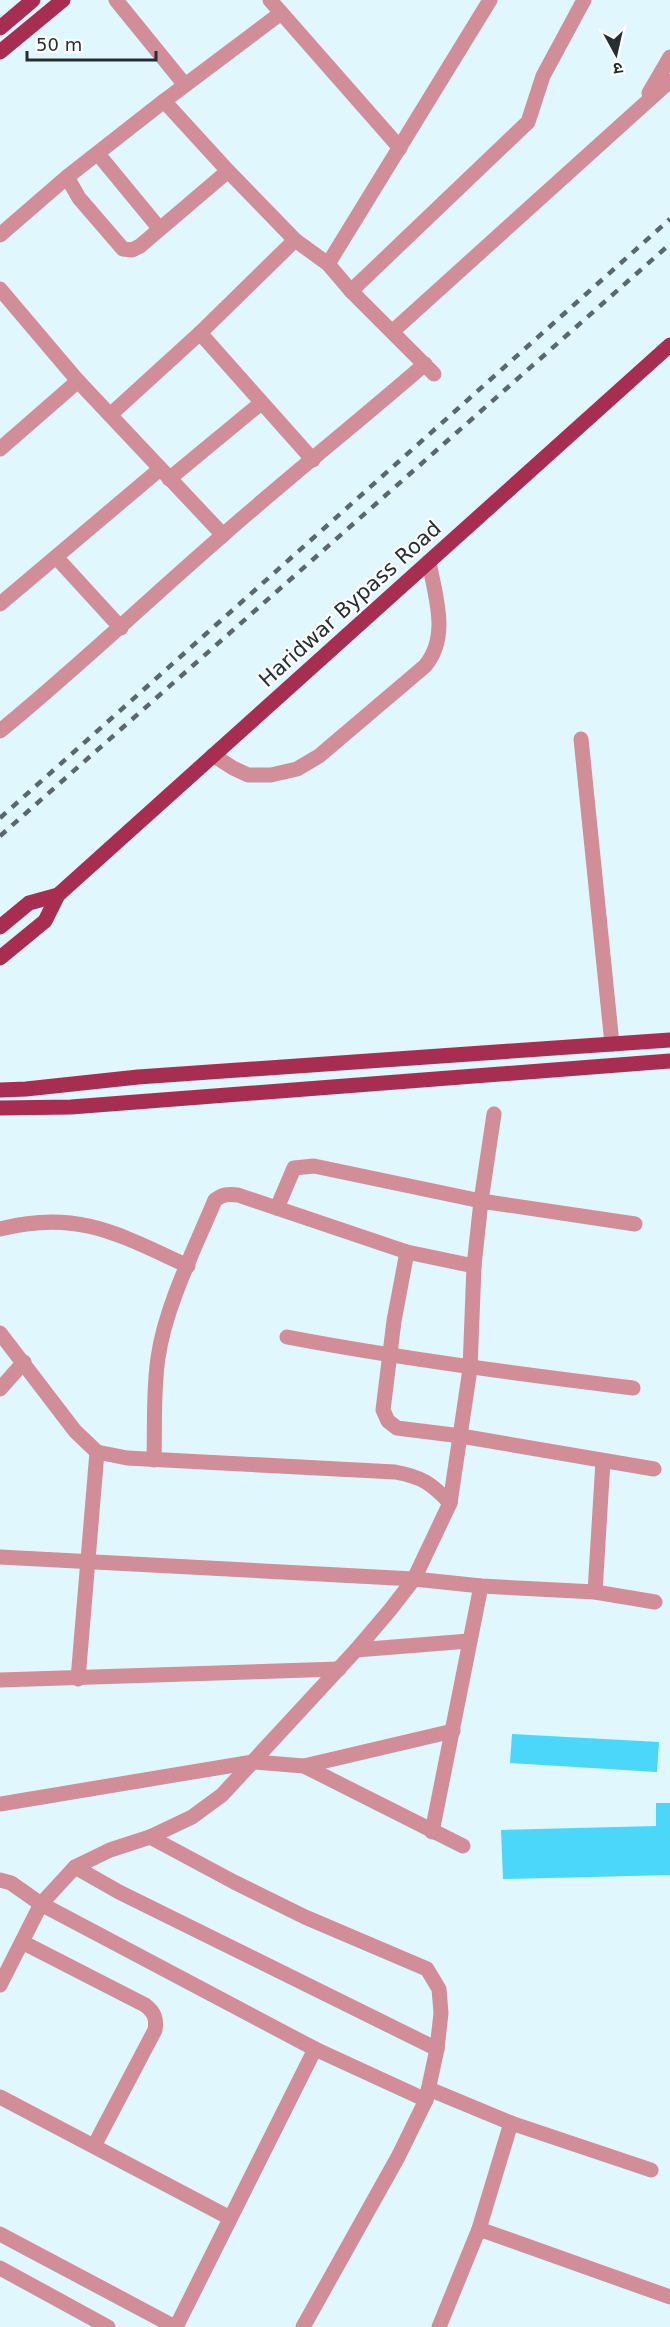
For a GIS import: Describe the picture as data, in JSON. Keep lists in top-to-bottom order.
{
  "streets": {
    "main road": ["Haridwar Bypass Road"]
  },
  "scale_bar": "50 m",
  "north": "bottom"
}
